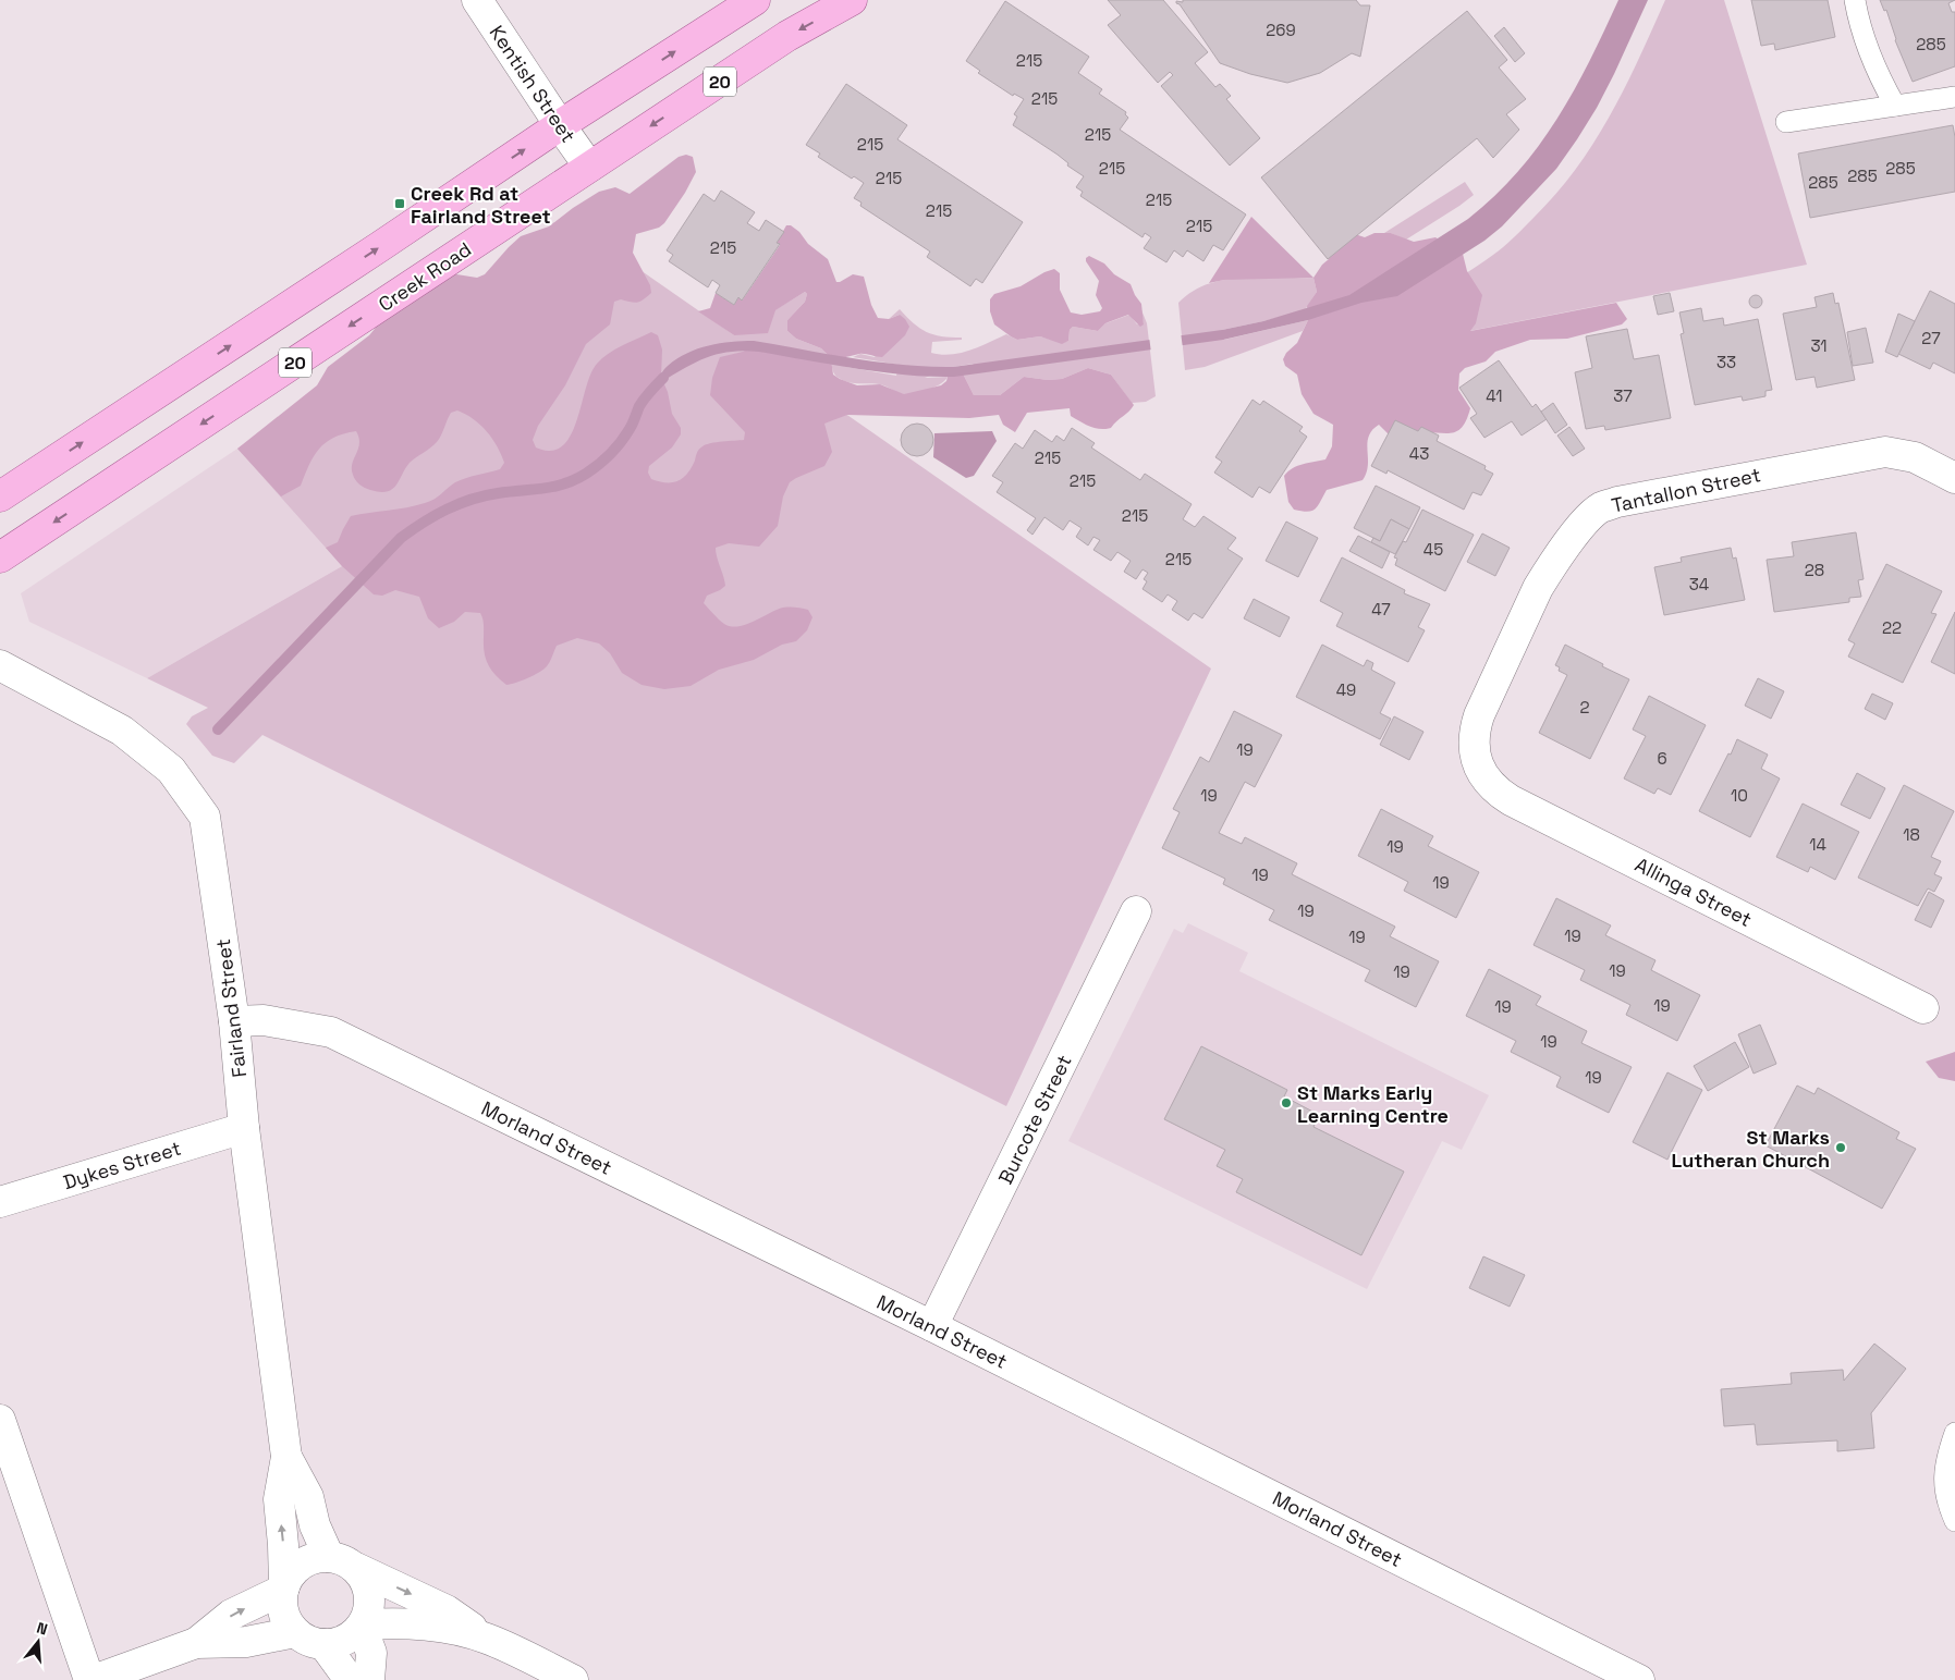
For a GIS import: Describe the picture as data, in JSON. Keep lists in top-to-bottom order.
{
  "streets": {
    "main road": ["20", "Creek Road"],
    "street": [
      "Kentish Street",
      "Tantallon Street",
      "Allinga Street",
      "Fairland Street",
      "Burcote Street",
      "Morland Street",
      "Dykes Street"
    ]
  },
  "crossings": [
    ["Kentish Street", "Creek Road"],
    ["Tantallon Street", "Allinga Street"],
    ["Fairland Street", "Morland Street"],
    ["Fairland Street", "Dykes Street"],
    ["Burcote Street", "Morland Street"]
  ],
  "places": {
    "transit": ["Creek Rd at Fairland Street"],
    "other": ["St Marks Early Learning Centre", "St Marks Lutheran Church"]
  },
  "house_numbers": [
    "269",
    "285",
    "215",
    "215",
    "215",
    "215",
    "215",
    "285",
    "285",
    "215",
    "285",
    "215",
    "215",
    "215",
    "215",
    "27",
    "31",
    "33",
    "41",
    "37",
    "43",
    "215",
    "215",
    "215",
    "45",
    "215",
    "28",
    "34",
    "47",
    "22",
    "49",
    "2",
    "19",
    "6",
    "19",
    "10",
    "18",
    "14",
    "19",
    "19",
    "19",
    "19",
    "19",
    "19",
    "19",
    "19",
    "19",
    "19",
    "19",
    "19"
  ],
  "north": "top"
}
